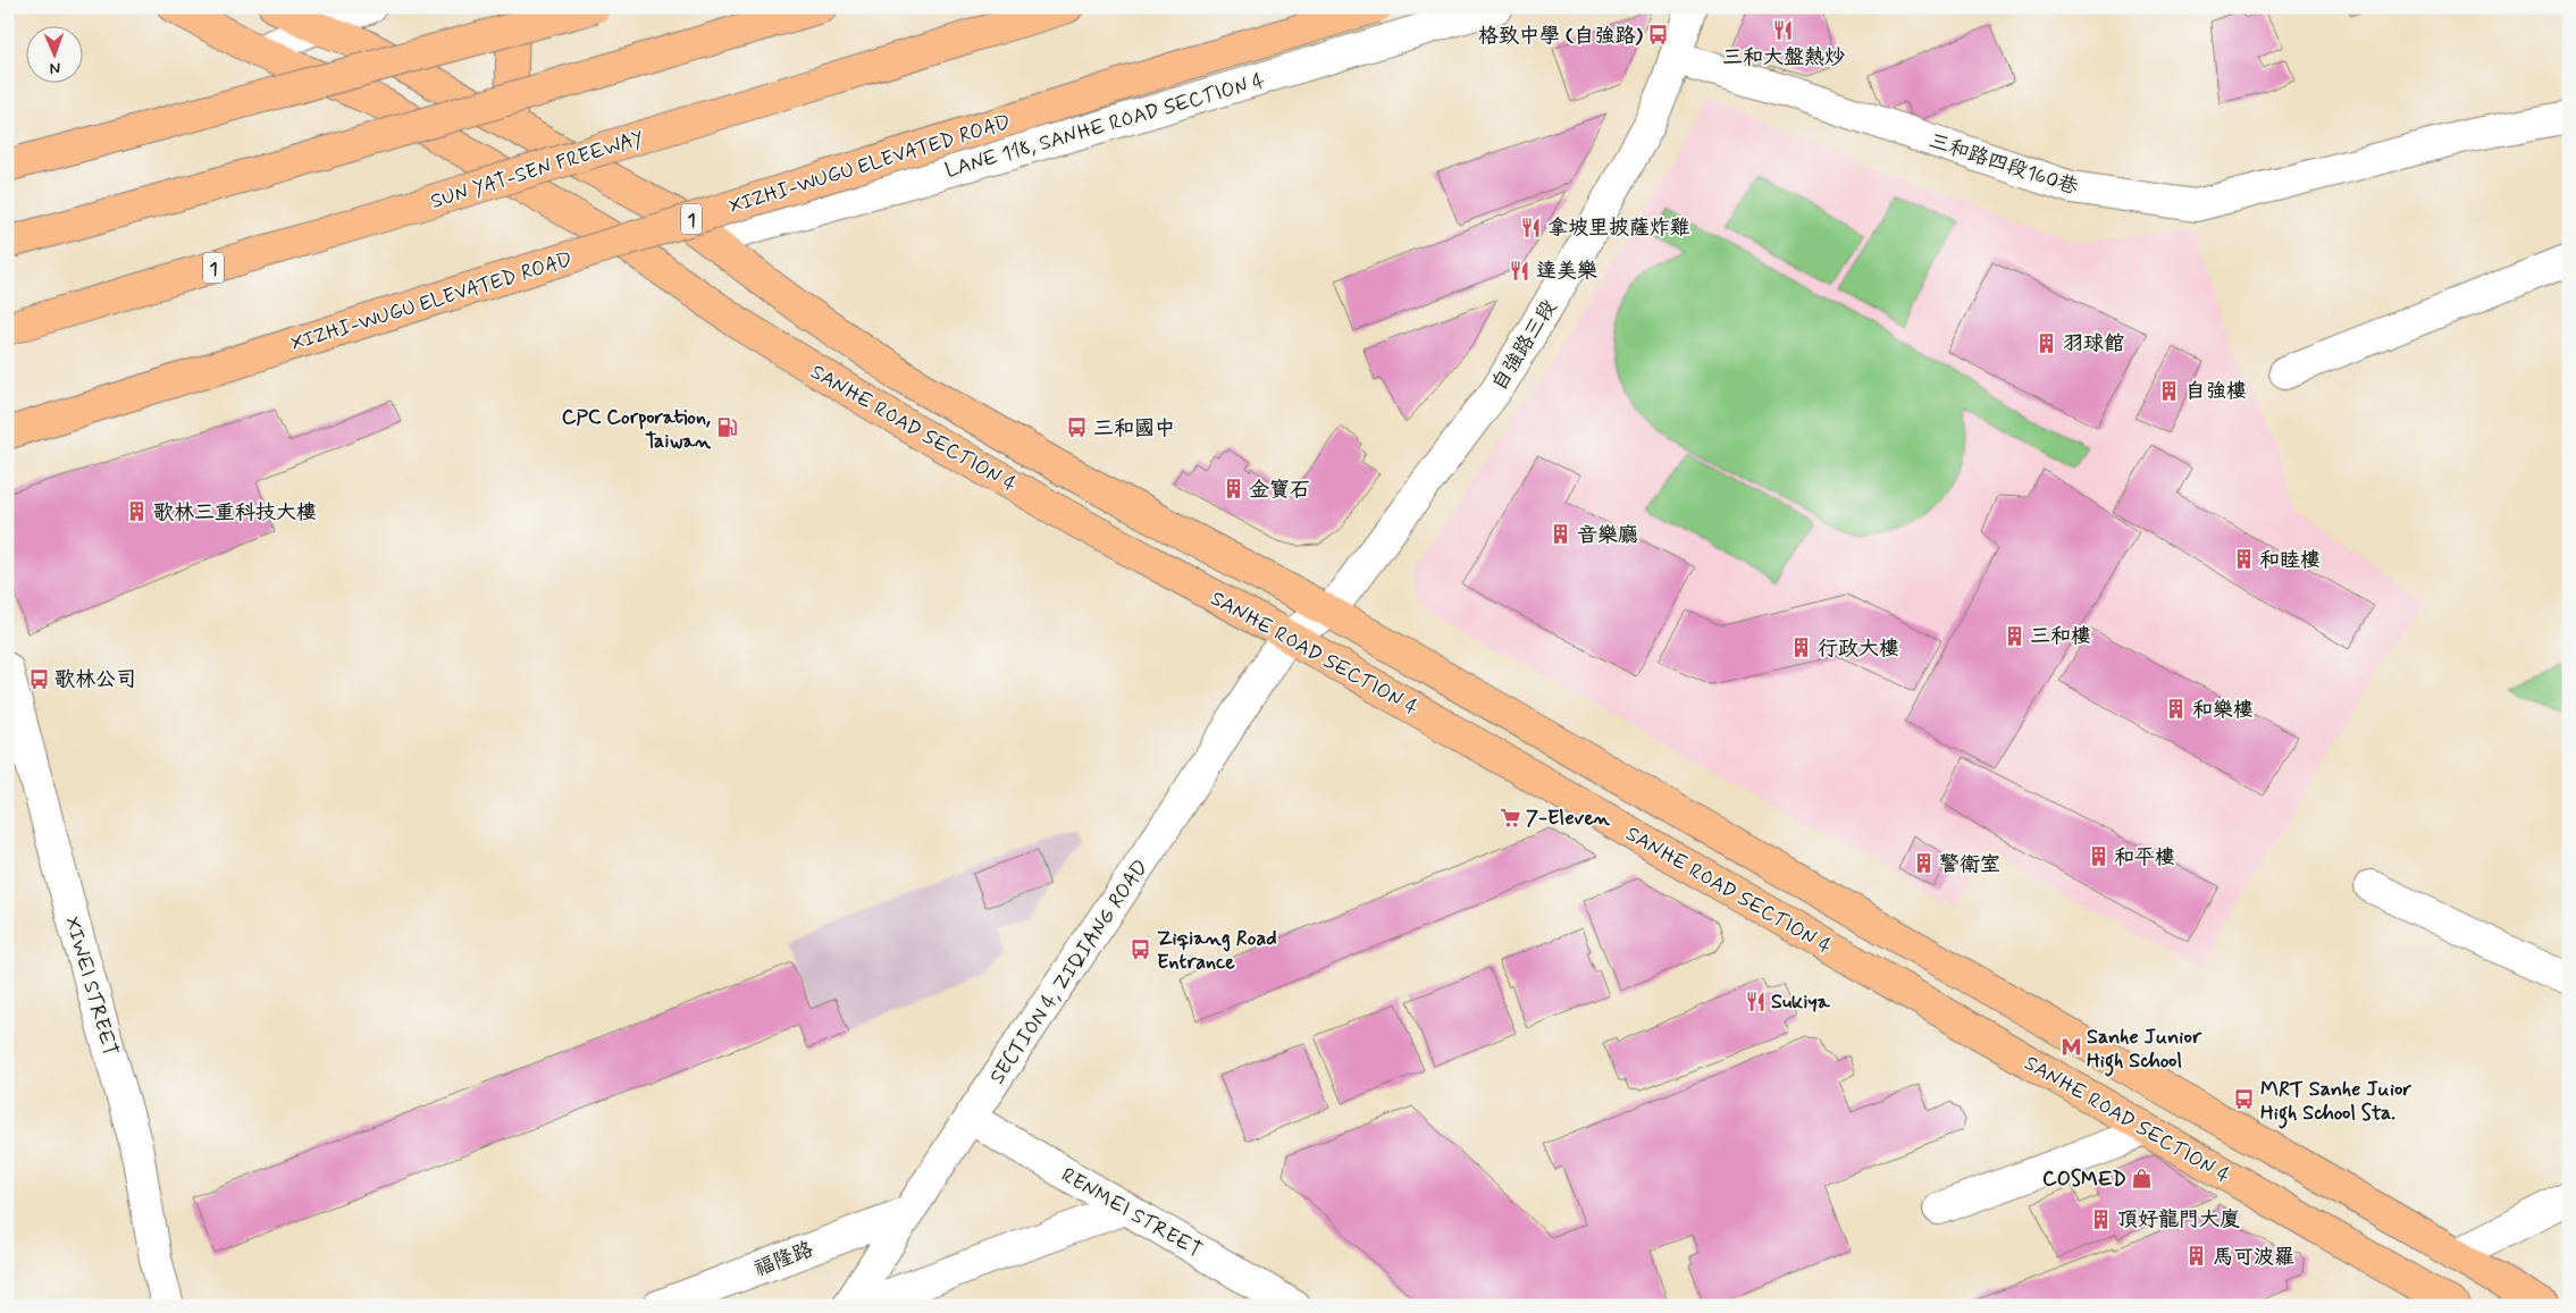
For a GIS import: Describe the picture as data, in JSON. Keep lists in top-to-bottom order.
{
  "streets": {
    "main road": [
      "XIZHI-WUGU ELEVATED ROAD",
      "SUN YAT-SEN FREEWAY",
      "1",
      "SANHE ROAD SECTION 4"
    ],
    "street": [
      "LANE 118, SANHE ROAD SECTION 4",
      "三和路四段160巷",
      "自強路三段",
      "SECTION 4, ZIQIANG ROAD",
      "XIWEI STREET",
      "RENMEI STREET",
      "福隆路"
    ]
  },
  "crossings": [
    ["LANE 118, SANHE ROAD SECTION 4", "SANHE ROAD SECTION 4"],
    ["三和路四段160巷", "自強路三段"],
    ["自強路三段", "SANHE ROAD SECTION 4"],
    ["自強路三段", "SECTION 4, ZIQIANG ROAD"],
    ["SANHE ROAD SECTION 4", "SECTION 4, ZIQIANG ROAD"],
    ["SECTION 4, ZIQIANG ROAD", "RENMEI STREET"],
    ["SECTION 4, ZIQIANG ROAD", "福隆路"]
  ],
  "places": {
    "restaurant": [
      "三和大盤熱炒",
      "拿坡里披薩炸雞",
      "達美樂",
      "Sukiya"
    ],
    "bus stop": [
      "格致中學 (自強路)",
      "三和國中",
      "歌林公司",
      "Ziqiang Road Entrance",
      "MRT Sanhe Juior High School Sta."
    ],
    "building": [
      "羽球館",
      "自強樓",
      "金寶石",
      "歌林三重科技大樓",
      "音樂廳",
      "和睦樓",
      "三和樓",
      "行政大樓",
      "和樂樓",
      "和平樓",
      "警衛室",
      "頂好龍門大廈",
      "馬可波羅"
    ],
    "fuel station": ["CPC Corporation, Taiwan"],
    "supermarket": ["7-Eleven"],
    "metro station": ["Sanhe Junior High School"],
    "shop": ["COSMED"]
  },
  "north": "bottom"
}
